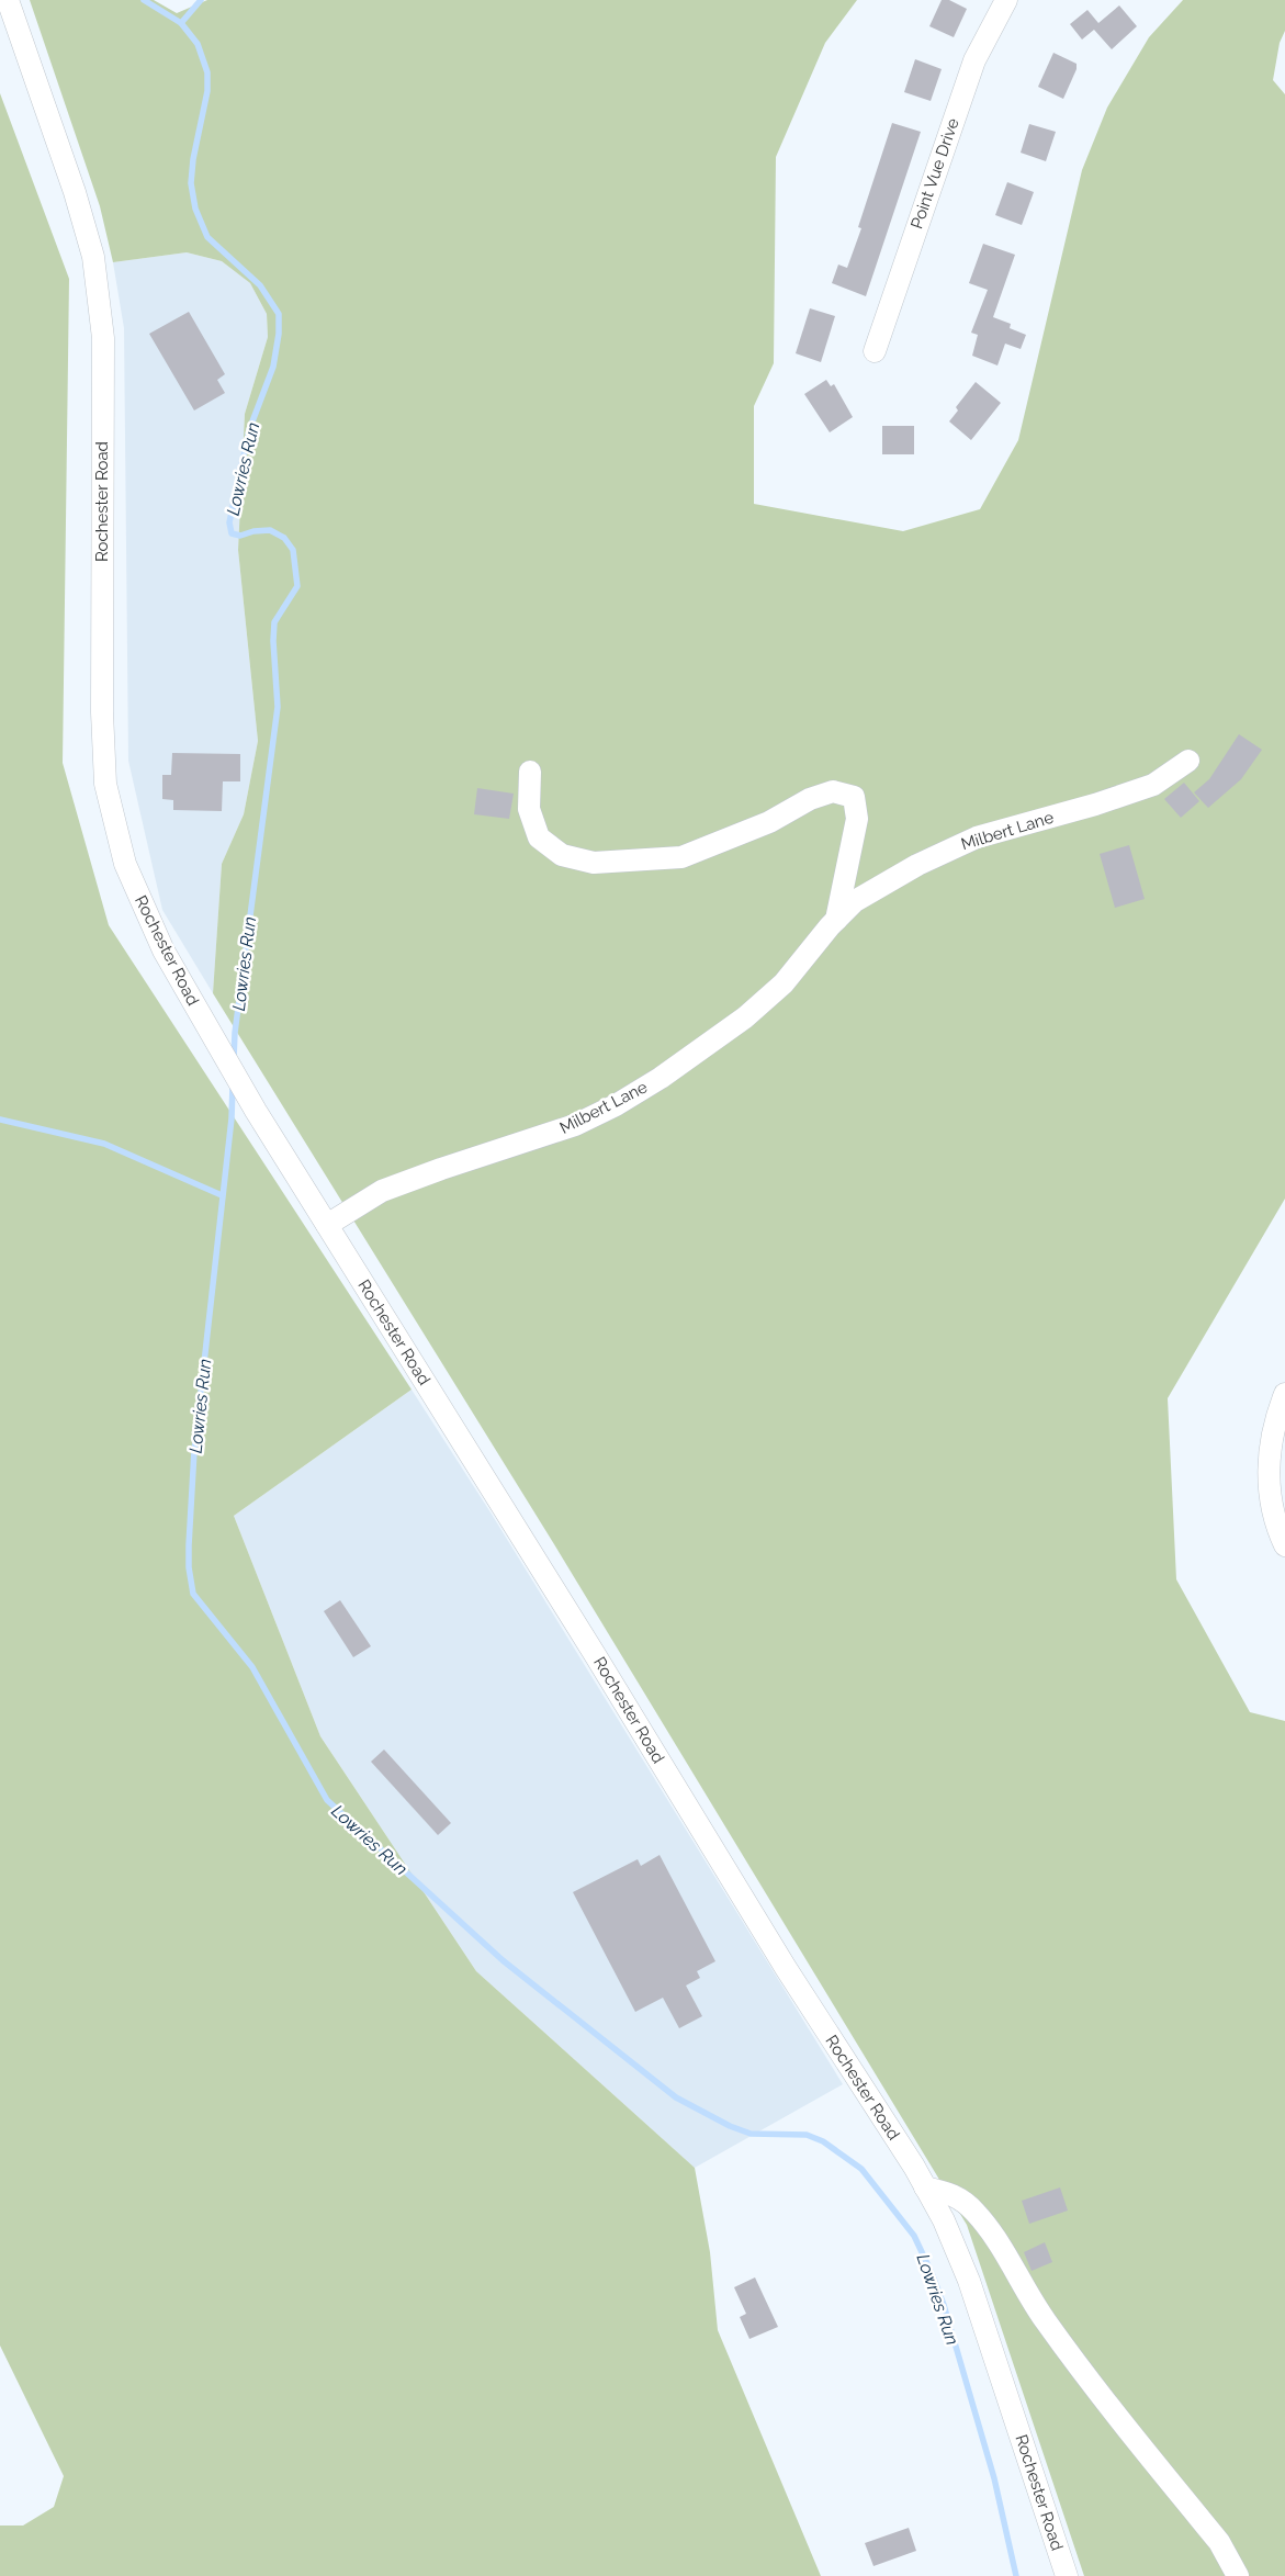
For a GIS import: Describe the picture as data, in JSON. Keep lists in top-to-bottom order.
{
  "streets": {
    "street": ["Point Vue Drive", "Rochester Road", "Milbert Lane"]
  },
  "crossings": [
    ["Rochester Road", "Milbert Lane"]
  ],
  "water": ["Lowries Run"]
}
